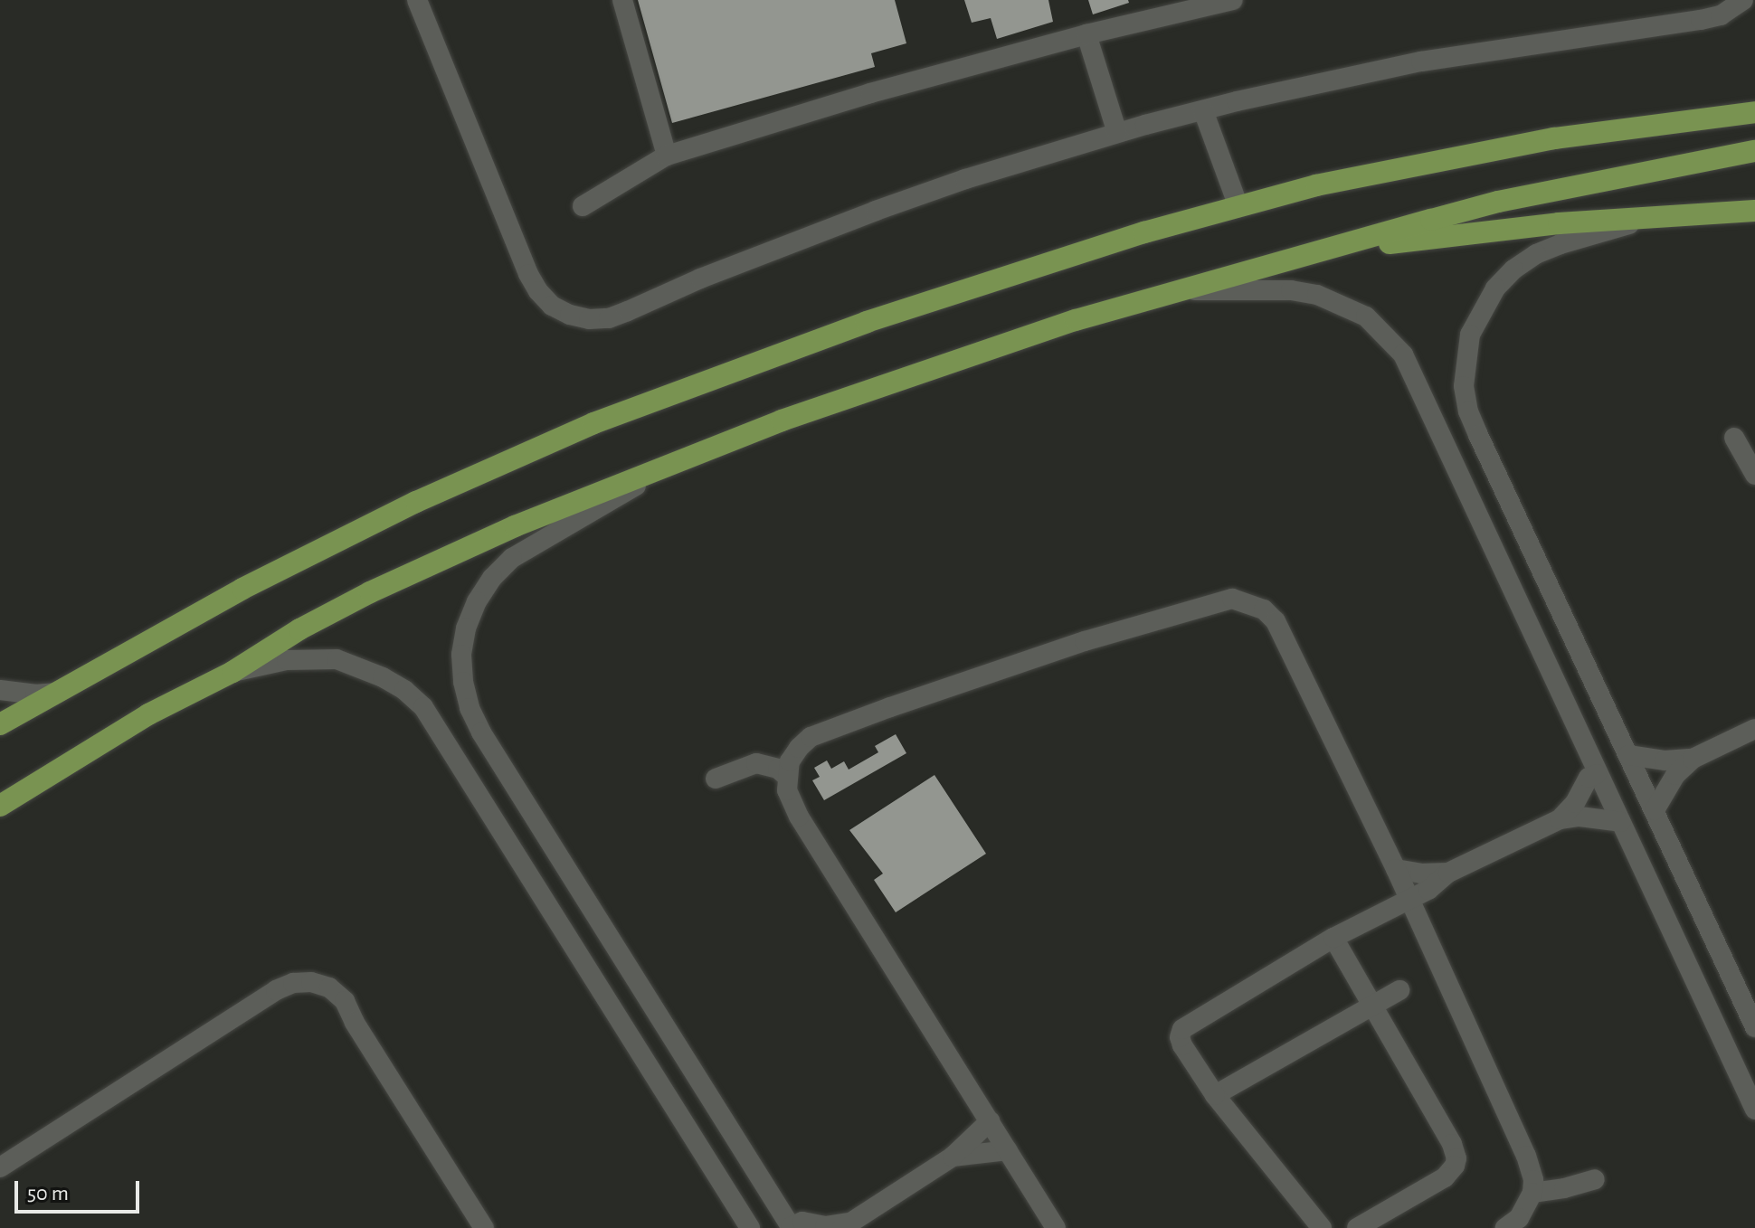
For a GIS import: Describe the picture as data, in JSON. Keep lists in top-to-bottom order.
{
  "scale_bar": "50 m"
}
